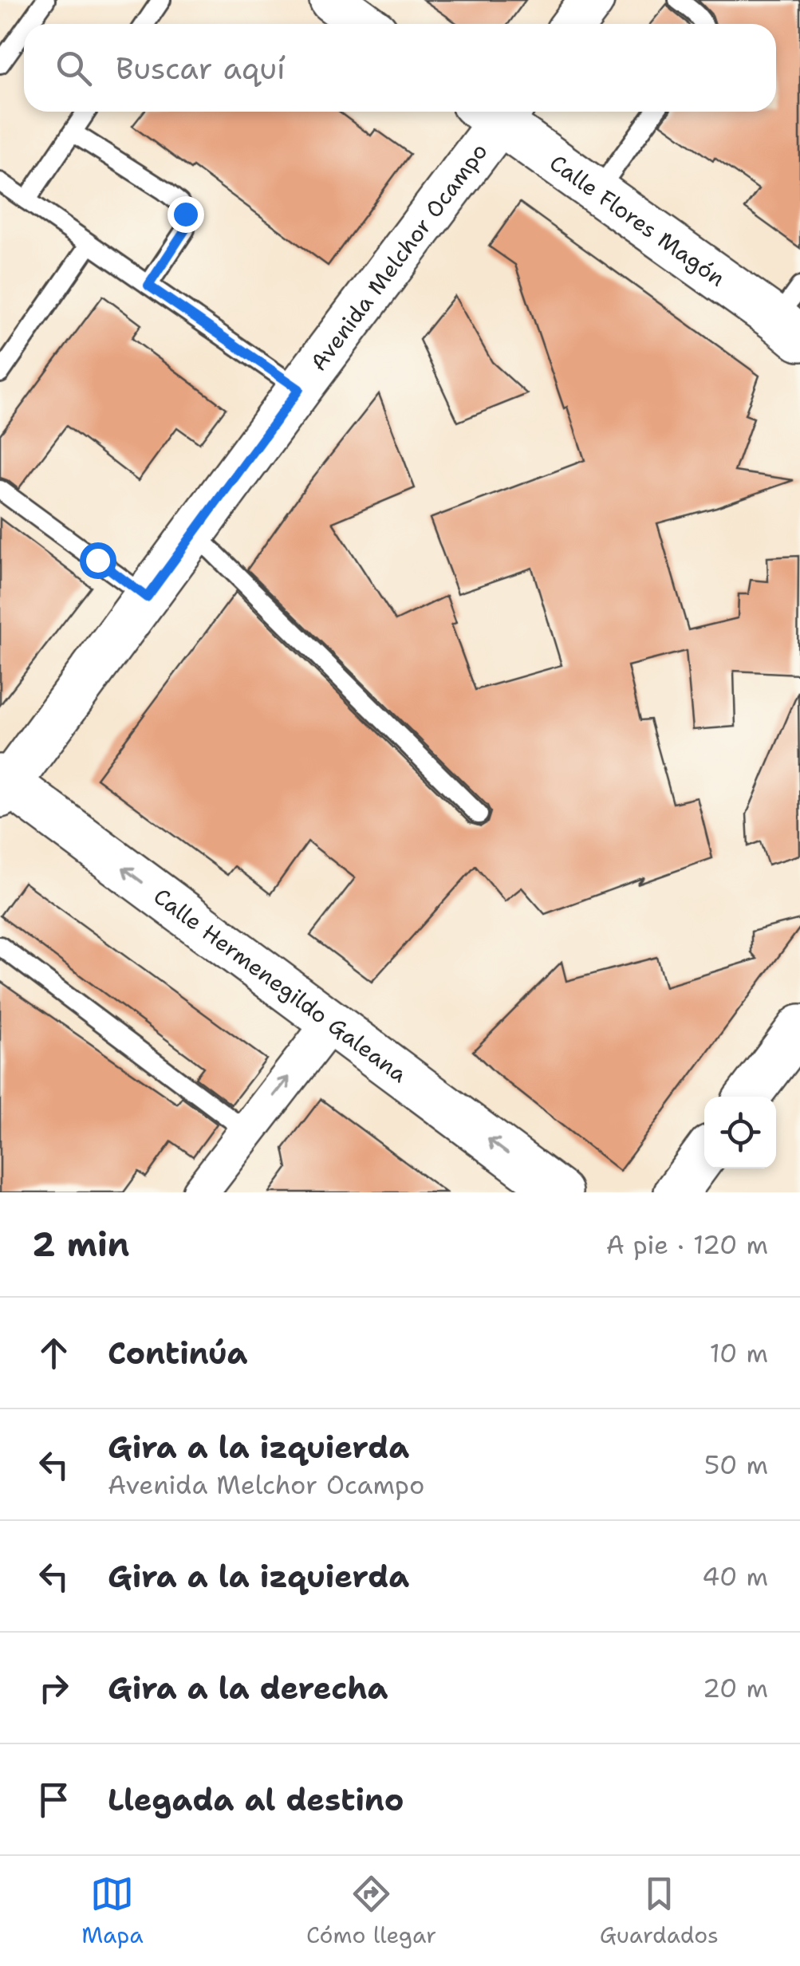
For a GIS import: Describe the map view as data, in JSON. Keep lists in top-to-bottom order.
{
  "streets": {
    "street": ["Calle Flores Magón", "Avenida Melchor Ocampo", "Calle Hermenegildo Galeana"]
  },
  "crossings": [
    ["Avenida Melchor Ocampo", "Calle Hermenegildo Galeana"]
  ],
  "one_way": ["Calle Hermenegildo Galeana"],
  "page": {
    "search": "Buscar aquí",
    "heading": ["2 min", "A pie · 120 m"],
    "list": [
      ["Continúa", "10 m"],
      ["Gira a la izquierda", "Avenida Melchor Ocampo", "50 m"],
      ["Gira a la izquierda", "40 m"],
      ["Gira a la derecha", "20 m"],
      "Llegada al destino"
    ],
    "nav": ["Mapa", "Cómo llegar", "Guardados"]
  }
}
